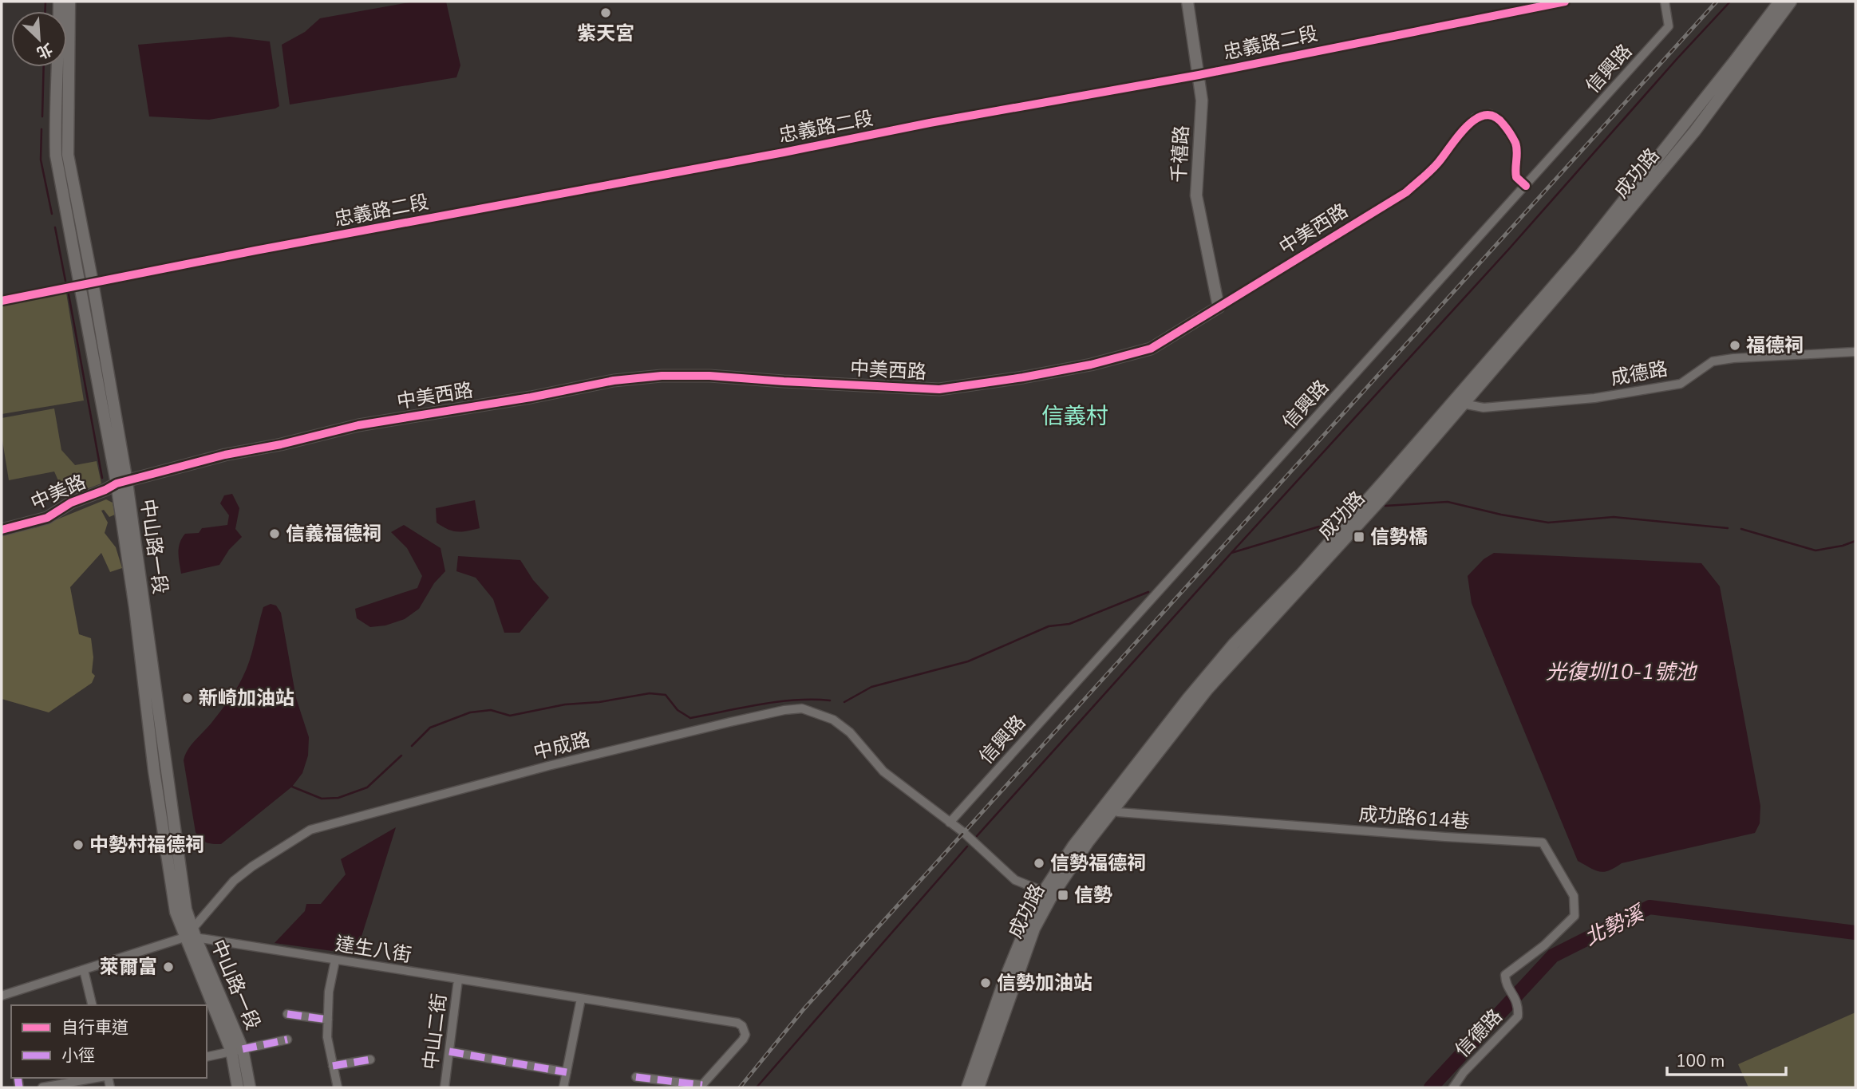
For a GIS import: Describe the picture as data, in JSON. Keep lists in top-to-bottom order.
{
  "streets": {
    "street": [
      "忠義路二段",
      "信興路",
      "千禧路",
      "成功路",
      "中美西路",
      "成德路",
      "中美路",
      "中山路一段",
      "中成路",
      "成功路614巷",
      "達生八街",
      "中山二街",
      "信德路"
    ]
  },
  "crossings": [
    ["忠義路二段", "千禧路"],
    ["忠義路二段", "中山路一段"],
    ["信興路", "中美西路"],
    ["信興路", "中成路"],
    ["千禧路", "中美西路"],
    ["成功路", "成德路"],
    ["成功路", "中成路"],
    ["成功路", "成功路614巷"],
    ["中美西路", "中美路"],
    ["中美西路", "中山路一段"],
    ["中美路", "中山路一段"],
    ["中山路一段", "中成路"],
    ["中山路一段", "達生八街"],
    ["中成路", "達生八街"],
    ["成功路614巷", "信德路"],
    ["達生八街", "中山二街"]
  ],
  "districts": ["信義村"],
  "water": ["光復圳10-1號池", "北勢溪"],
  "places": {
    "other": [
      "紫天宮",
      "福德祠",
      "信義福德祠",
      "新崎加油站",
      "中勢村福德祠",
      "信勢福德祠",
      "萊爾富",
      "信勢加油站"
    ],
    "transit": ["信勢橋", "信勢"]
  },
  "legend": ["自行車道", "小徑"],
  "scale_bar": "100 m",
  "north": "bottom right"
}
